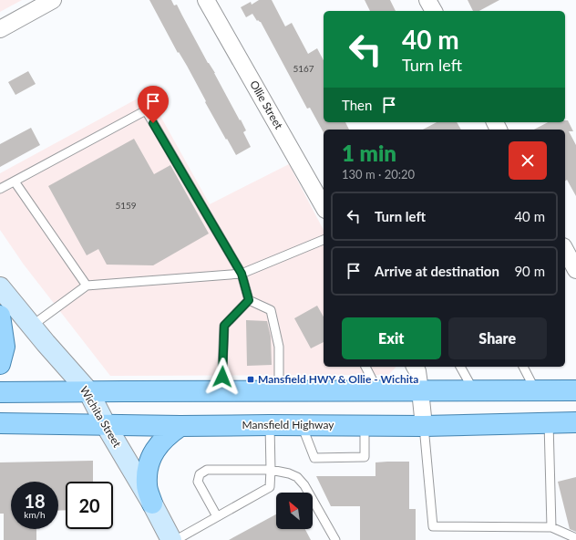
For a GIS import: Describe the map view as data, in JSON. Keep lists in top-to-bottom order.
{
  "streets": {
    "main road": ["Wichita Street", "Mansfield Highway"],
    "street": ["Ollie Street"]
  },
  "crossings": [
    ["Wichita Street", "Mansfield Highway"]
  ],
  "places": {
    "transit": ["Mansfield HWY & Ollie - Wichita"]
  },
  "house_numbers": ["5167", "5159"],
  "north": "top left",
  "page": {
    "turn": ["40 m", "Turn left"],
    "then": "Then",
    "heading": ["1 min", "130 m · 20:20"],
    "list": [
      {
        "name": "Turn left",
        "value": "40 m"
      },
      {
        "name": "Arrive at destination",
        "value": "90 m"
      }
    ],
    "buttons": ["Exit", "Share"],
    "speed": "18 km/h",
    "limit": "20"
  }
}
